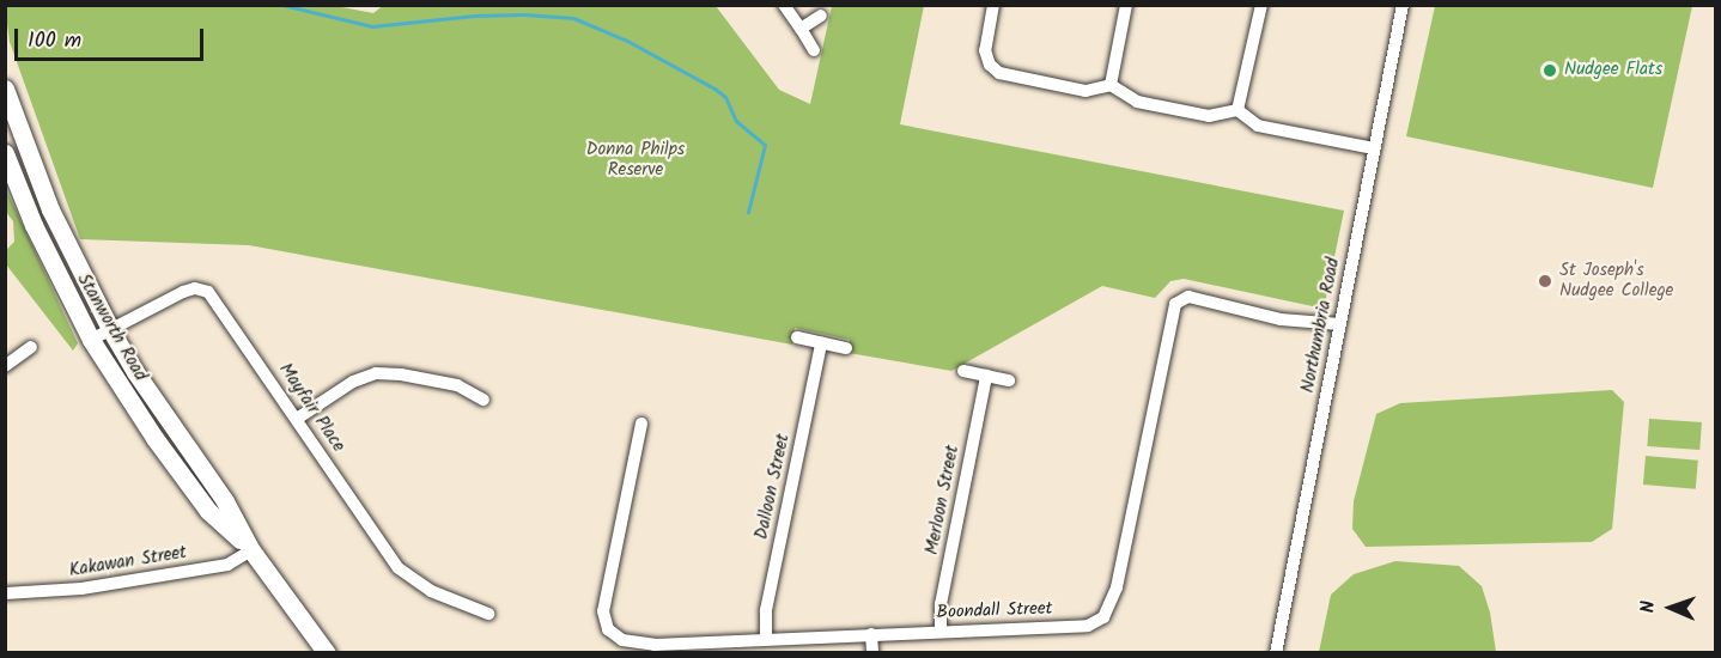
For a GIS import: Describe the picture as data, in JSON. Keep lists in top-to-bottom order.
{
  "streets": {
    "main road": ["Stanworth Road"],
    "street": [
      "Northumbria Road",
      "Mayfair Place",
      "Dalloon Street",
      "Merloon Street",
      "Kakawan Street",
      "Boondall Street"
    ]
  },
  "crossings": [
    ["Northumbria Road", "Boondall Street"],
    ["Stanworth Road", "Mayfair Place"],
    ["Stanworth Road", "Kakawan Street"],
    ["Dalloon Street", "Boondall Street"],
    ["Merloon Street", "Boondall Street"]
  ],
  "parks": ["Donna Philps Reserve"],
  "places": ["Nudgee Flats", "St Joseph's Nudgee College"],
  "scale_bar": "100 m",
  "north": "left"
}
